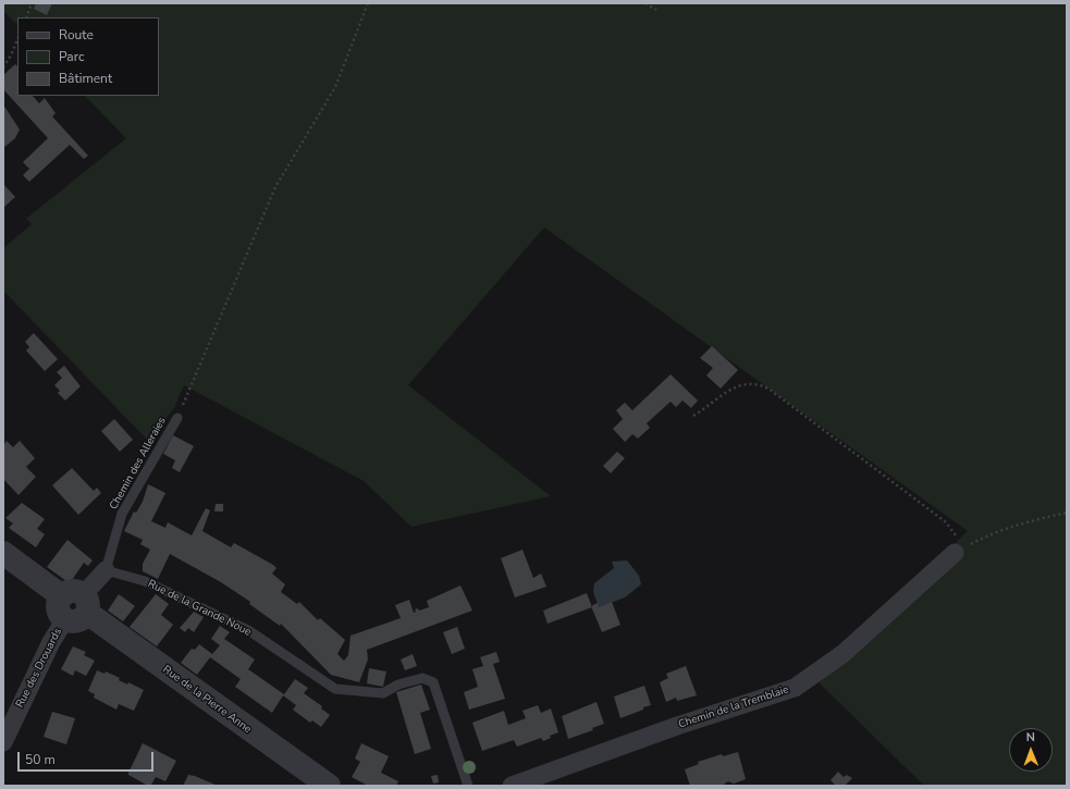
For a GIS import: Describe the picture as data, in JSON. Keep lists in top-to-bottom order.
{
  "streets": {
    "street": ["Rue des Drouards", "Rue de la Pierre Anne", "Chemin de la Tremblaie"],
    "lane": ["Chemin des Alleraies", "Rue de la Grande Noue"]
  },
  "crossings": [
    ["Chemin des Alleraies", "Rue de la Grande Noue"],
    ["Rue des Drouards", "Rue de la Pierre Anne"]
  ],
  "legend": ["Route", "Parc", "Bâtiment"],
  "scale_bar": "50 m",
  "north": "top"
}
